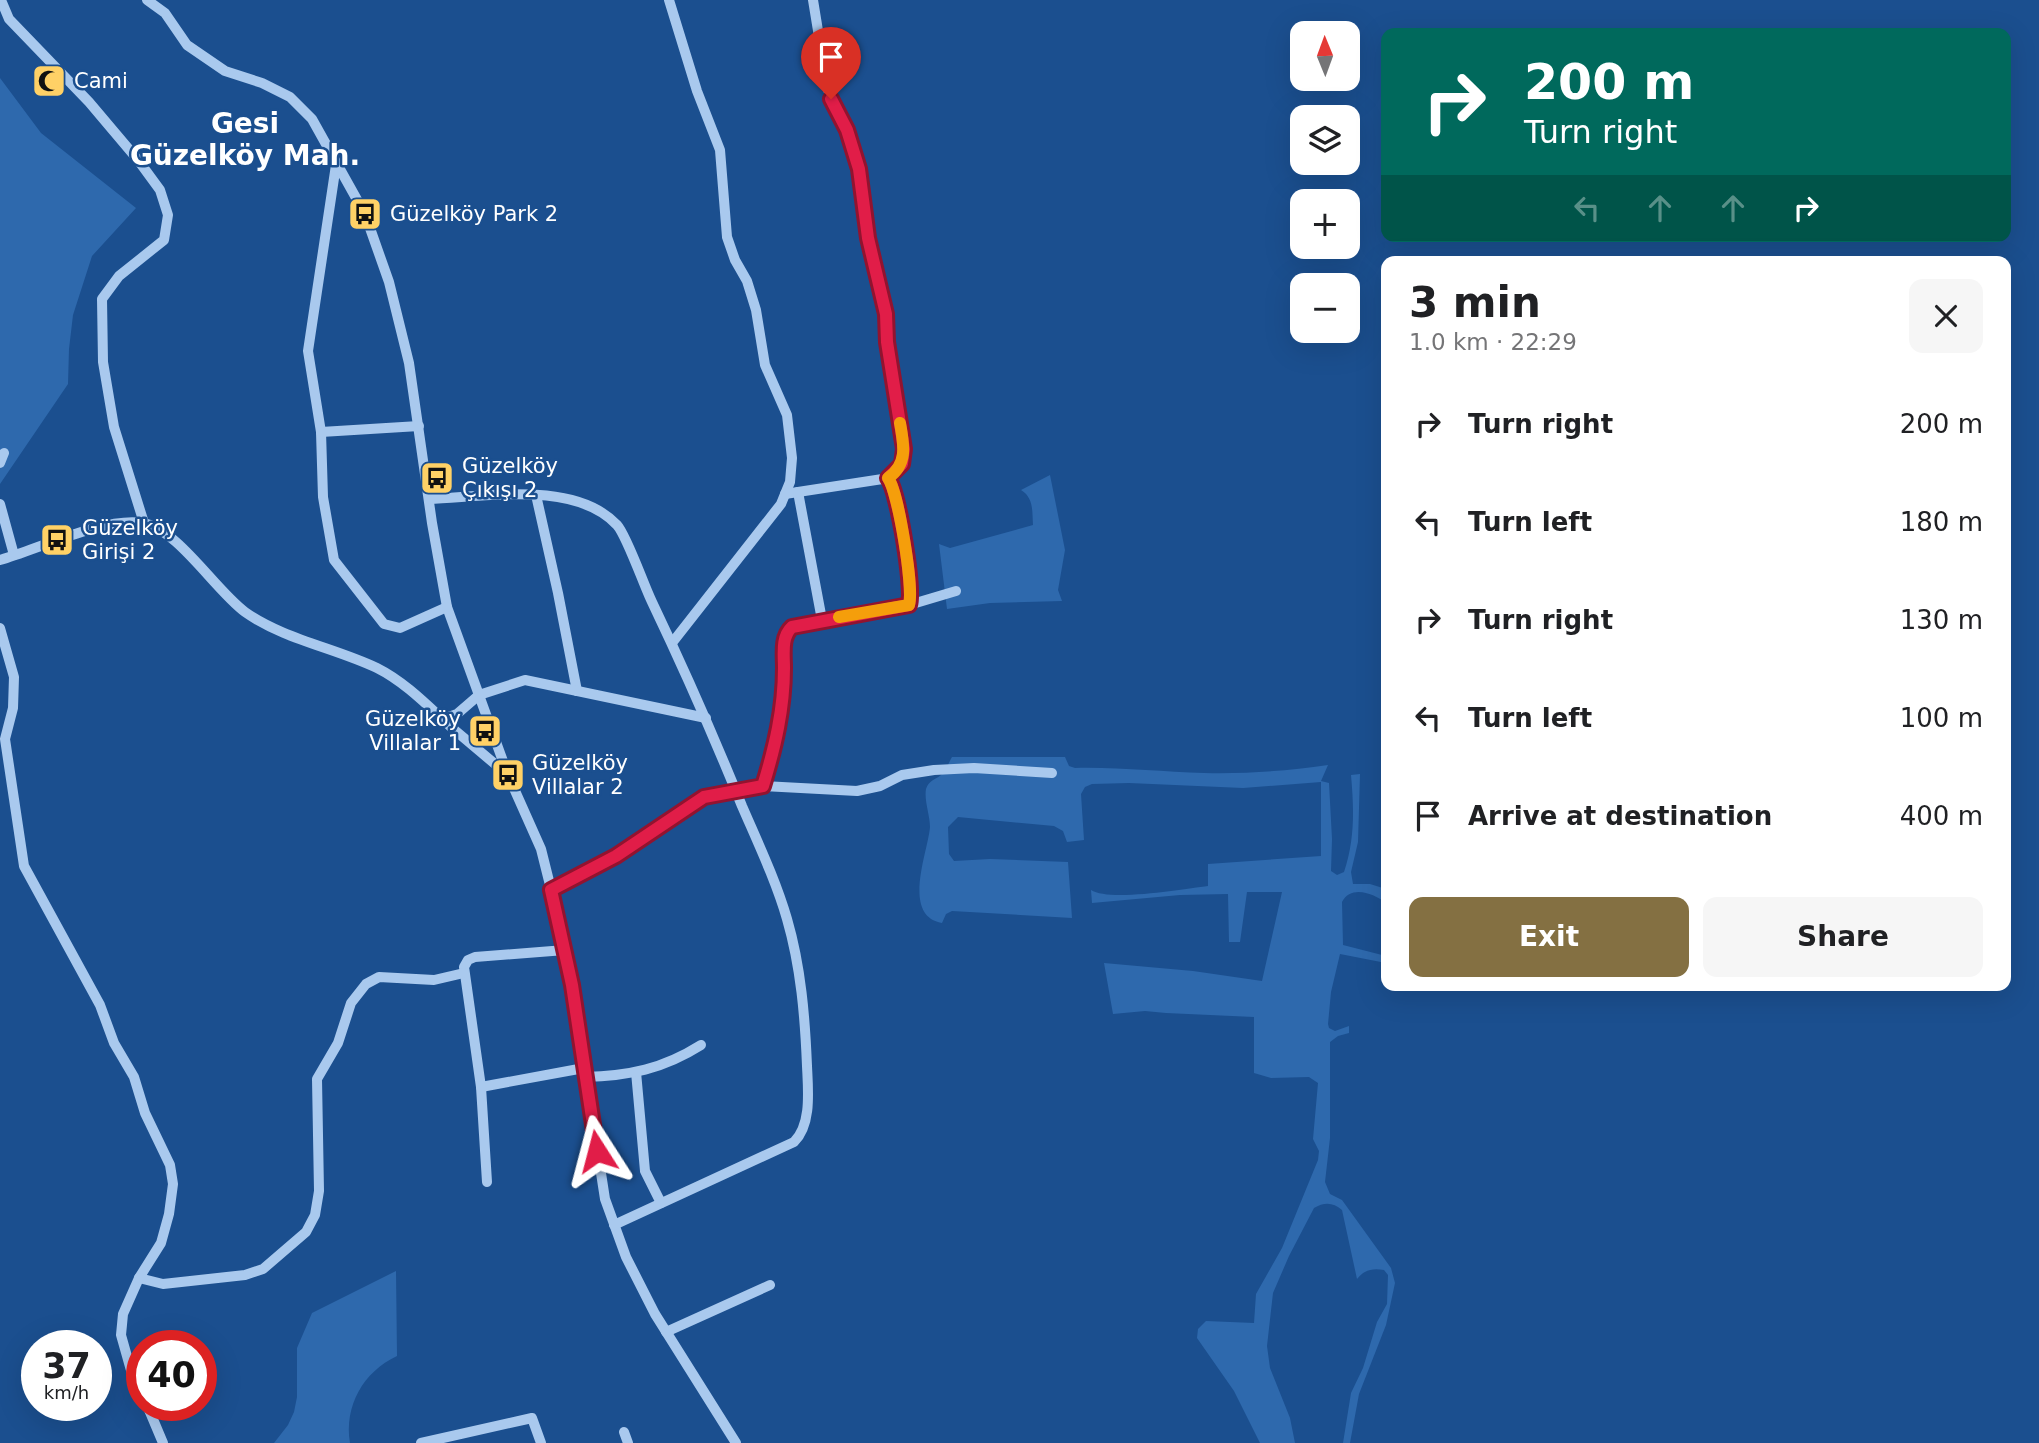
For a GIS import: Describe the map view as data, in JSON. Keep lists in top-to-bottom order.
{
  "districts": ["Gesi Güzelköy Mah."],
  "places": {
    "mosque": ["Cami"],
    "bus stop": [
      "Güzelköy Park 2",
      "Güzelköy Çıkışı 2",
      "Güzelköy Girişi 2",
      "Güzelköy Villalar 1",
      "Güzelköy Villalar 2"
    ]
  },
  "north": "top",
  "page": {
    "map_buttons": ["+", "−"],
    "turn": ["200 m", "Turn right"],
    "heading": ["3 min", "1.0 km · 22:29"],
    "list": [
      {
        "name": "Turn right",
        "value": "200 m"
      },
      {
        "name": "Turn left",
        "value": "180 m"
      },
      {
        "name": "Turn right",
        "value": "130 m"
      },
      {
        "name": "Turn left",
        "value": "100 m"
      },
      {
        "name": "Arrive at destination",
        "value": "400 m"
      }
    ],
    "buttons": ["Exit", "Share"],
    "speed": "37 km/h",
    "limit": "40"
  }
}
